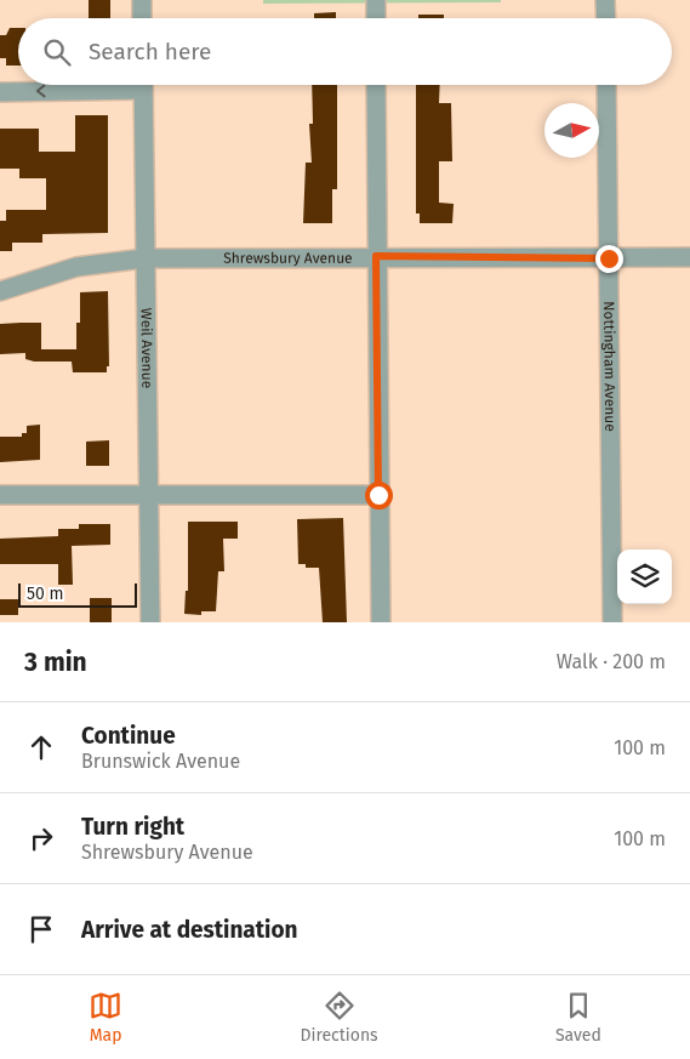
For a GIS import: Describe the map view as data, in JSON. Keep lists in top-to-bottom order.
{
  "streets": {
    "street": ["Shrewsbury Avenue", "Weil Avenue", "Nottingham Avenue"]
  },
  "crossings": [
    ["Shrewsbury Avenue", "Weil Avenue"],
    ["Shrewsbury Avenue", "Nottingham Avenue"]
  ],
  "scale_bar": "50 m",
  "north": "right",
  "page": {
    "search": "Search here",
    "scale": "50 m",
    "heading": ["3 min", "Walk · 200 m"],
    "list": [
      ["Continue", "Brunswick Avenue", "100 m"],
      ["Turn right", "Shrewsbury Avenue", "100 m"],
      "Arrive at destination"
    ],
    "nav": ["Map", "Directions", "Saved"]
  }
}
